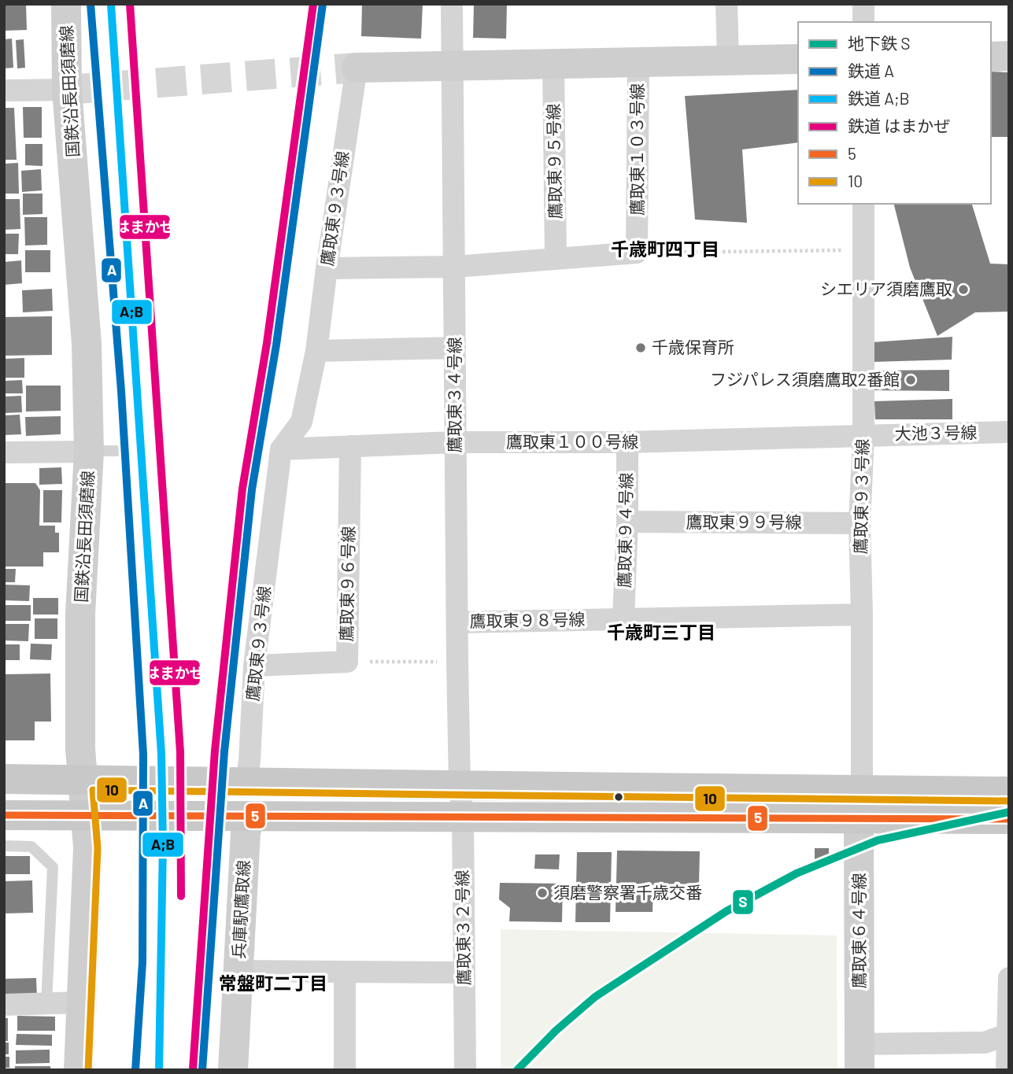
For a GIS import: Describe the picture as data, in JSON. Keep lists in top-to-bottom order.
{
  "streets": {
    "street": [
      "国鉄沿長田須磨線",
      "鷹取東１０３号線",
      "鷹取東９５号線",
      "鷹取東９３号線",
      "鷹取東３４号線",
      "大池３号線",
      "鷹取東１００号線",
      "鷹取東９９号線",
      "鷹取東９４号線",
      "鷹取東９６号線",
      "鷹取東９８号線",
      "兵庫駅鷹取線",
      "鷹取東３２号線",
      "鷹取東６４号線"
    ]
  },
  "crossings": [
    ["鷹取東１０３号線", "鷹取東９３号線"],
    ["鷹取東９５号線", "鷹取東９３号線"],
    ["鷹取東９３号線", "鷹取東３４号線"],
    ["鷹取東９３号線", "大池３号線"],
    ["鷹取東９３号線", "鷹取東１００号線"],
    ["鷹取東９３号線", "鷹取東９９号線"],
    ["鷹取東９３号線", "鷹取東９６号線"],
    ["鷹取東９３号線", "鷹取東９８号線"],
    ["鷹取東９３号線", "鷹取東６４号線"],
    ["鷹取東３４号線", "鷹取東１００号線"],
    ["鷹取東３４号線", "鷹取東９８号線"],
    ["鷹取東３４号線", "鷹取東３２号線"],
    ["大池３号線", "鷹取東１００号線"],
    ["鷹取東１００号線", "鷹取東９４号線"],
    ["鷹取東１００号線", "鷹取東９６号線"],
    ["鷹取東９９号線", "鷹取東９４号線"],
    ["鷹取東９４号線", "鷹取東９８号線"]
  ],
  "districts": ["千歳町四丁目", "千歳町三丁目", "常盤町二丁目"],
  "places": [
    "シエリア須磨鷹取",
    "千歳保育所",
    "フジパレス須磨鷹取2番館",
    "須磨警察署千歳交番"
  ],
  "lines": [
    "rail line A",
    "rail line はまかぜ",
    "rail line A;B",
    "transit line 10",
    "metro line S",
    "transit line 5"
  ],
  "legend": [
    "地下鉄 S",
    "鉄道 A",
    "鉄道 A;B",
    "鉄道 はまかぜ",
    "5",
    "10"
  ]
}
